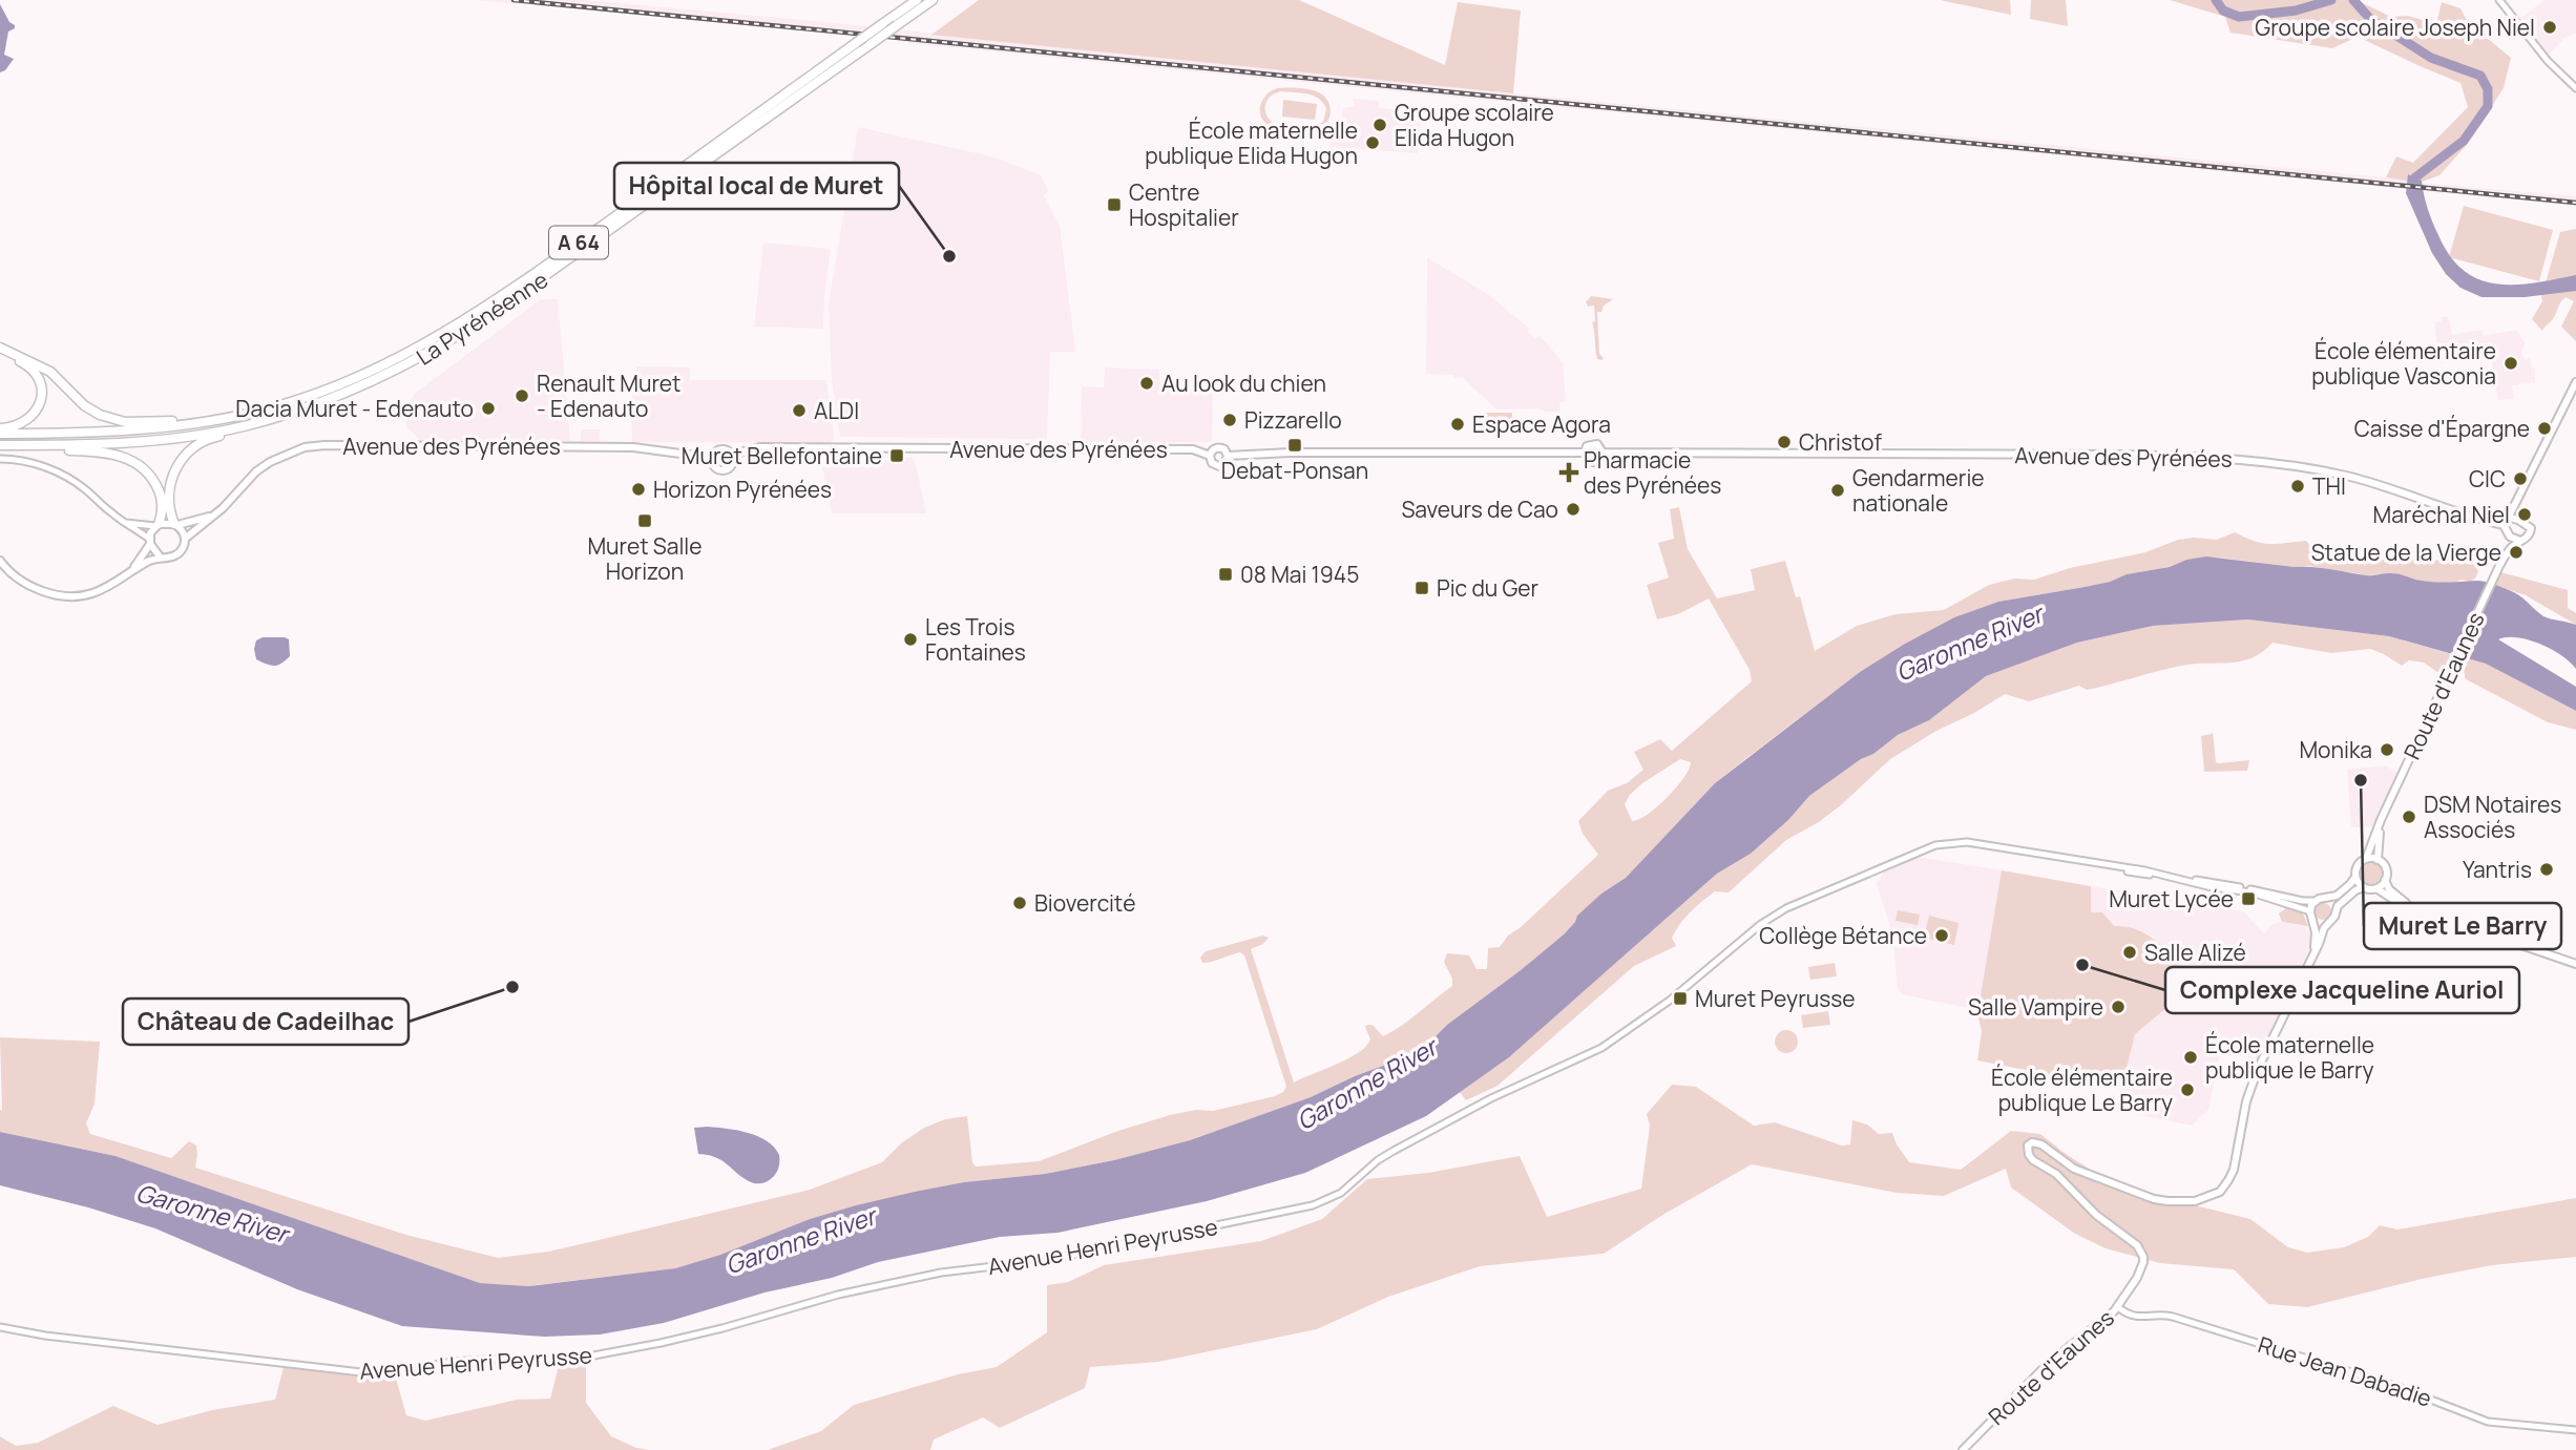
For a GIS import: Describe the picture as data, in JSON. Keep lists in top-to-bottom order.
{
  "streets": {
    "highway": ["A 64", "La Pyrénéenne"],
    "main road": ["Avenue des Pyrénées", "Route d'Eaunes"],
    "street": ["Avenue Henri Peyrusse", "Rue Jean Dabadie"]
  },
  "crossings": [
    ["Route d'Eaunes", "Avenue Henri Peyrusse"],
    ["Route d'Eaunes", "Rue Jean Dabadie"]
  ],
  "water": ["Garonne River"],
  "places": {
    "other": [
      "Groupe scolaire Joseph Niel",
      "Groupe scolaire Elida Hugon",
      "École maternelle publique Elida Hugon",
      "Hôpital local de Muret",
      "École élémentaire publique Vasconia",
      "Au look du chien",
      "Renault Muret - Edenauto",
      "Dacia Muret - Edenauto",
      "ALDI",
      "Pizzarello",
      "Espace Agora",
      "Caisse d'Épargne",
      "Christof",
      "CIC",
      "THI",
      "Horizon Pyrénées",
      "Gendarmerie nationale",
      "Saveurs de Cao",
      "Maréchal Niel",
      "Statue de la Vierge",
      "Les Trois Fontaines",
      "Monika",
      "Muret Le Barry",
      "DSM Notaires Associés",
      "Yantris",
      "Biovercité",
      "Collège Bétance",
      "Salle Alizé",
      "Complexe Jacqueline Auriol",
      "Château de Cadeilhac",
      "Salle Vampire",
      "École maternelle publique le Barry",
      "École élémentaire publique Le Barry"
    ],
    "transit": [
      "Centre Hospitalier",
      "Debat-Ponsan",
      "Muret Bellefontaine",
      "Muret Salle Horizon",
      "08 Mai 1945",
      "Pic du Ger",
      "Muret Lycée",
      "Muret Peyrusse"
    ],
    "health": ["Pharmacie des Pyrénées"]
  }
}
